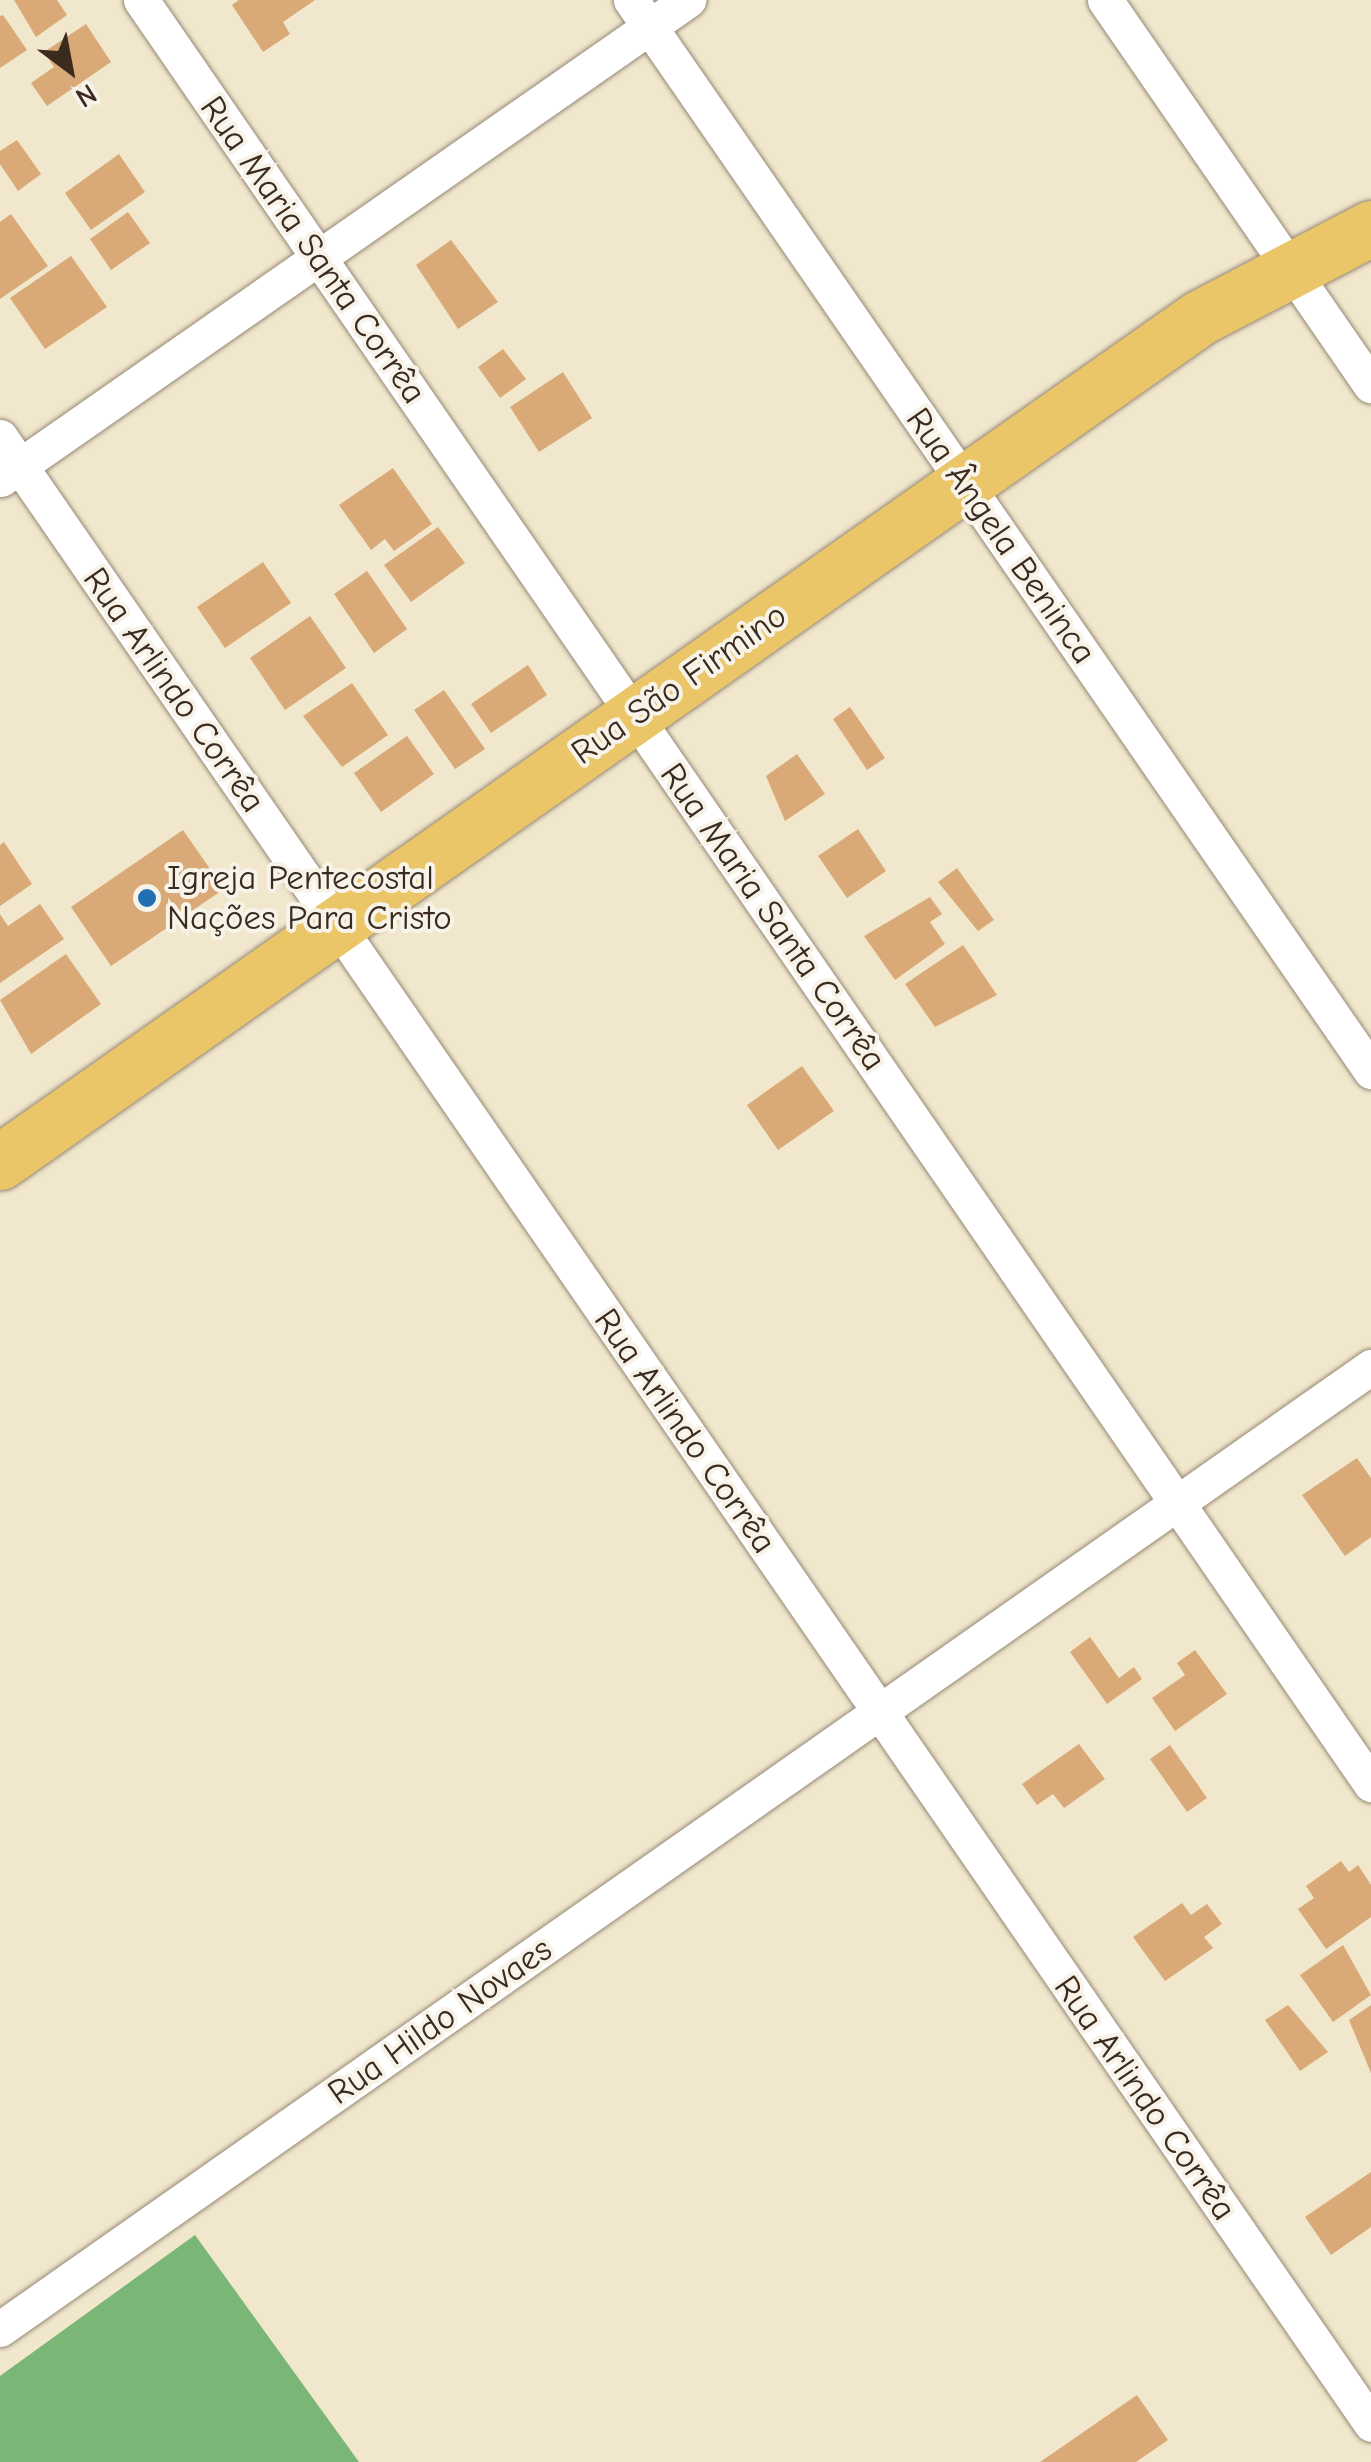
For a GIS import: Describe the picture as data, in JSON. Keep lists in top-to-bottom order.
{
  "streets": {
    "main road": ["Rua São Firmino"],
    "street": [
      "Rua Maria Santa Corrêa",
      "Rua Ângela Beninca",
      "Rua Arlindo Corrêa",
      "Rua Hildo Novaes"
    ]
  },
  "crossings": [
    ["Rua Maria Santa Corrêa", "Rua São Firmino"],
    ["Rua Maria Santa Corrêa", "Rua Hildo Novaes"],
    ["Rua Ângela Beninca", "Rua São Firmino"],
    ["Rua São Firmino", "Rua Arlindo Corrêa"],
    ["Rua Arlindo Corrêa", "Rua Hildo Novaes"]
  ],
  "places": ["Igreja Pentecostal Nações Para Cristo"],
  "north": "bottom right"
}
